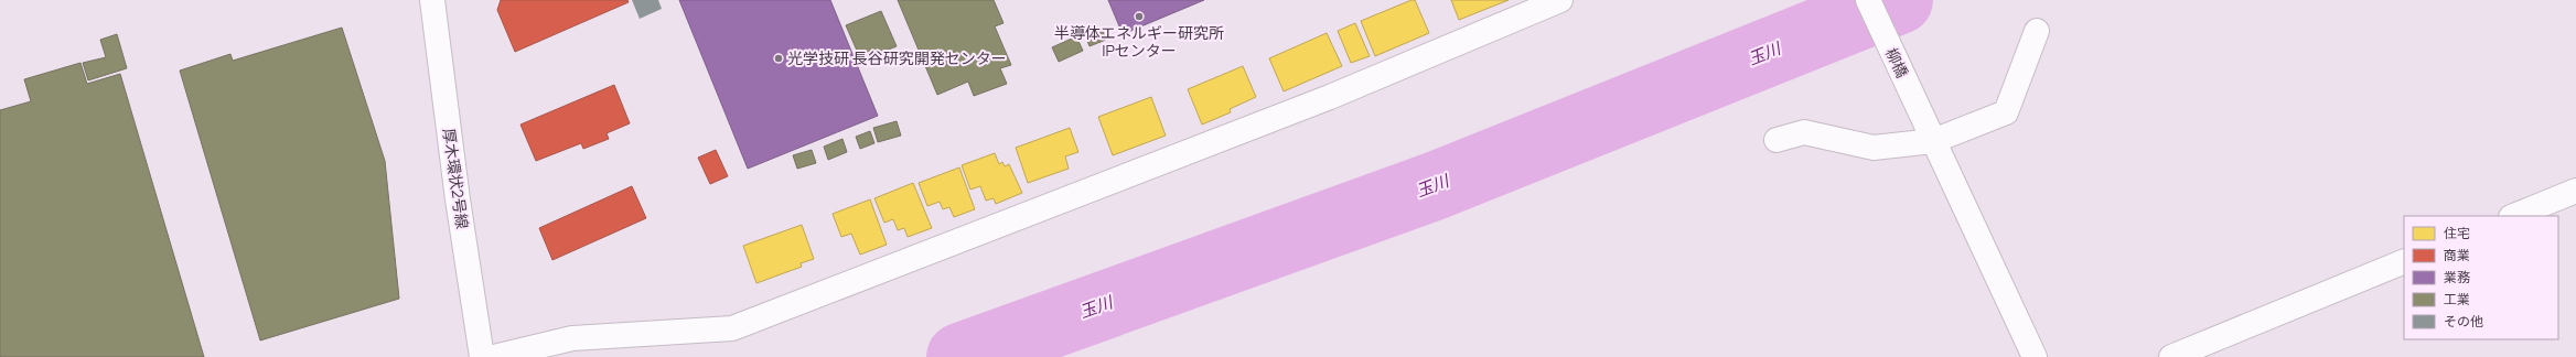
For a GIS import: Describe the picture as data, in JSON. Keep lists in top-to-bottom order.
{
  "streets": {
    "street": ["柳橋", "厚木環状2号線"]
  },
  "water": ["玉川"],
  "places": ["半導体エネルギー研究所 IPセンター", "光学技研 長谷研究開発センター"],
  "legend": [
    "住宅",
    "商業",
    "業務",
    "工業",
    "その他"
  ]
}
